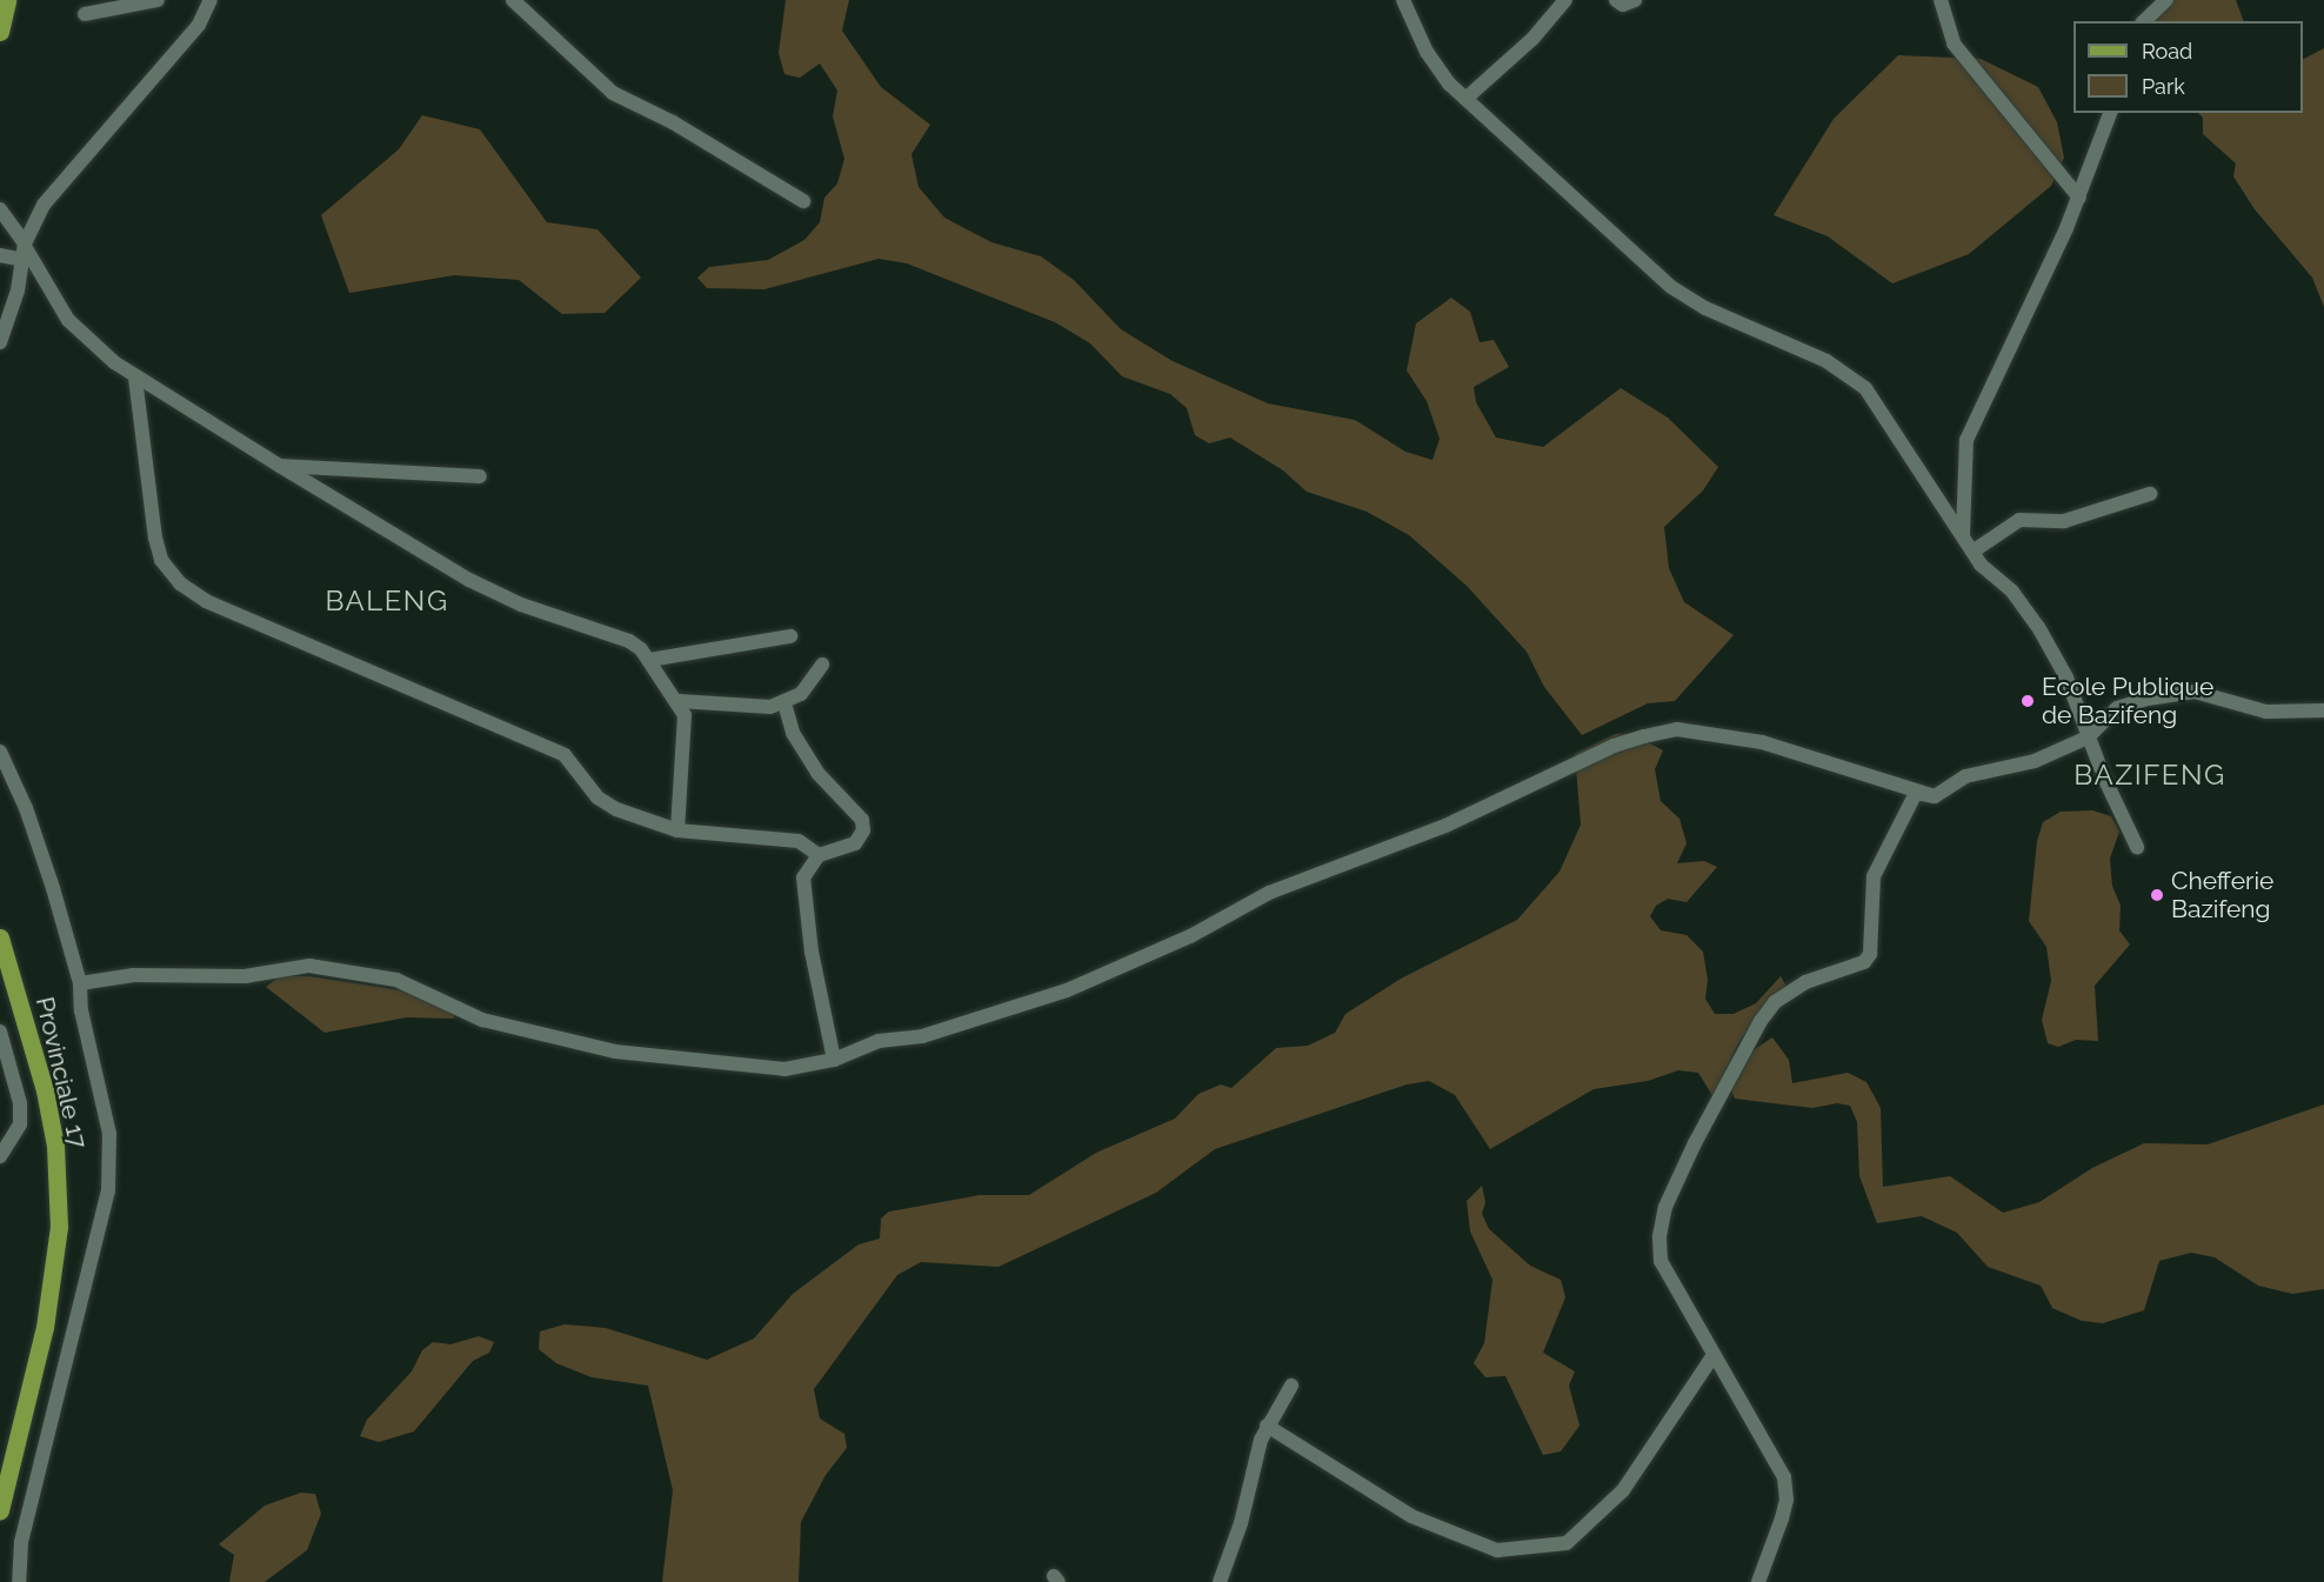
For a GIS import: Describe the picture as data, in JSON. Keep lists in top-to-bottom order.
{
  "streets": {
    "main road": ["Provinciale 17"]
  },
  "districts": ["BALENG", "BAZIFENG"],
  "places": ["Ecole Publique de Bazifeng", "Chefferie Bazifeng"],
  "legend": ["Road", "Park"]
}
